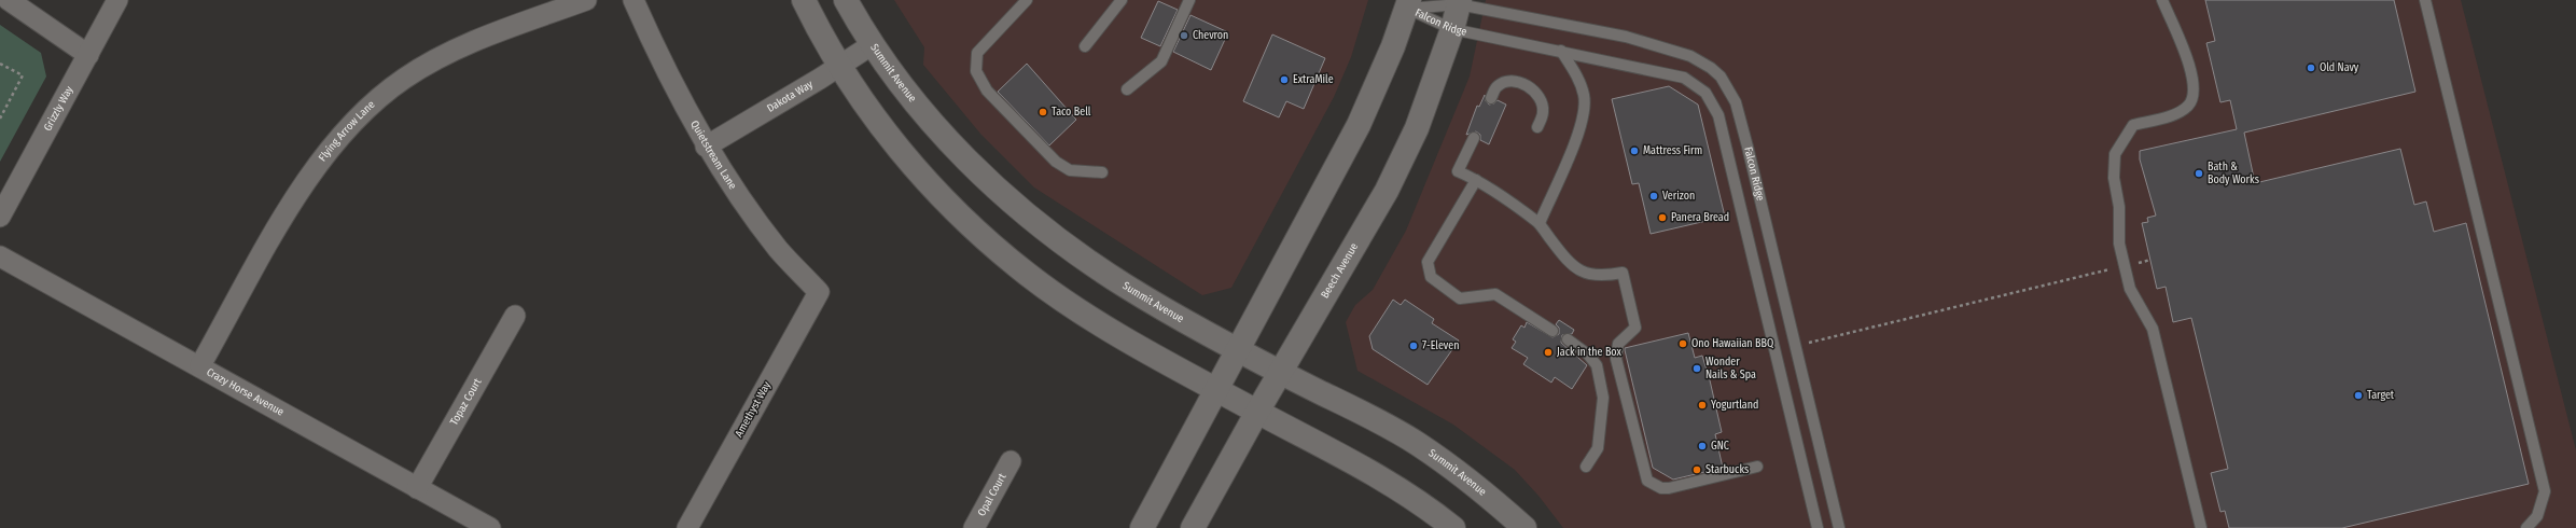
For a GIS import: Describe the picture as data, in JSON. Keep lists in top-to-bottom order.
{
  "streets": {
    "main road": ["Summit Avenue", "Beech Avenue"],
    "street": [
      "Dakota Way",
      "Grizzly Way",
      "Flying Arrow Lane",
      "Quietstream Lane",
      "Crazy Horse Avenue",
      "Topaz Court",
      "Amethyst Way",
      "Opal Court"
    ],
    "lane": ["Falcon Ridge"]
  },
  "crossings": [
    ["Falcon Ridge", "Beech Avenue"],
    ["Summit Avenue", "Dakota Way"],
    ["Summit Avenue", "Beech Avenue"],
    ["Dakota Way", "Quietstream Lane"],
    ["Flying Arrow Lane", "Crazy Horse Avenue"],
    ["Quietstream Lane", "Amethyst Way"],
    ["Crazy Horse Avenue", "Topaz Court"]
  ],
  "places": [
    "Chevron",
    "Old Navy",
    "ExtraMile",
    "Taco Bell",
    "Mattress Firm",
    "Bath & Body Works",
    "Verizon",
    "Panera Bread",
    "Ono Hawaiian BBQ",
    "7-Eleven",
    "Jack in the Box",
    "Wonder Nails & Spa",
    "Target",
    "Yogurtland",
    "GNC",
    "Starbucks"
  ]
}
